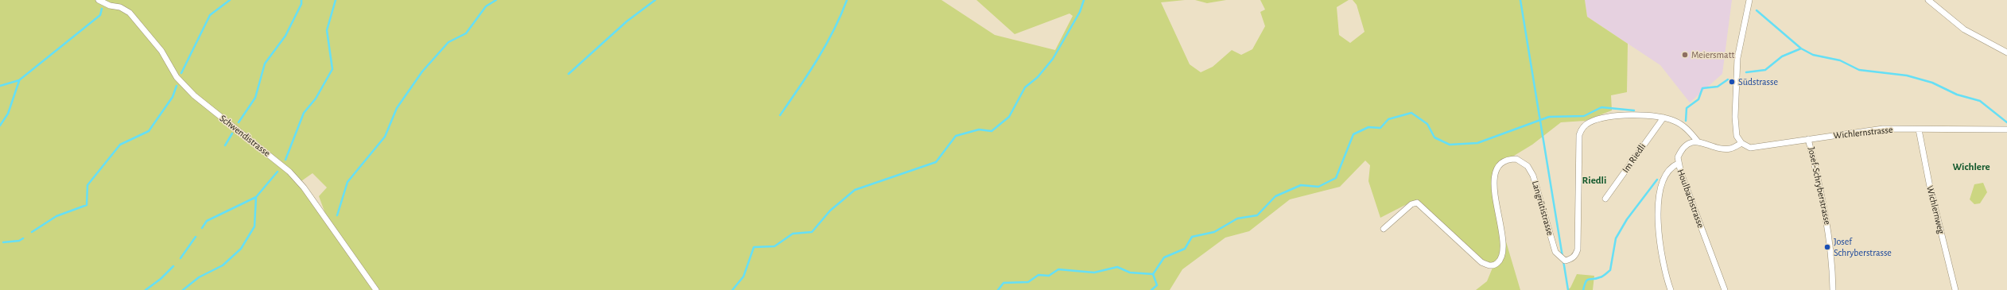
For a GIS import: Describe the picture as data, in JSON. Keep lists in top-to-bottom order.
{
  "streets": {
    "street": [
      "Wichlernstrasse",
      "Schwendistrasse",
      "Im Riedli",
      "Josef-Schryberstrasse",
      "Houlbachstrasse",
      "Langrütistrasse",
      "Wichlernweg"
    ]
  },
  "crossings": [
    ["Wichlernstrasse", "Josef-Schryberstrasse"],
    ["Wichlernstrasse", "Wichlernweg"],
    ["Im Riedli", "Langrütistrasse"],
    ["Houlbachstrasse", "Langrütistrasse"]
  ],
  "districts": ["Wichlere", "Riedli"],
  "places": ["Meiersmatt", "Südstrasse", "Josef Schryberstrasse"]
}
